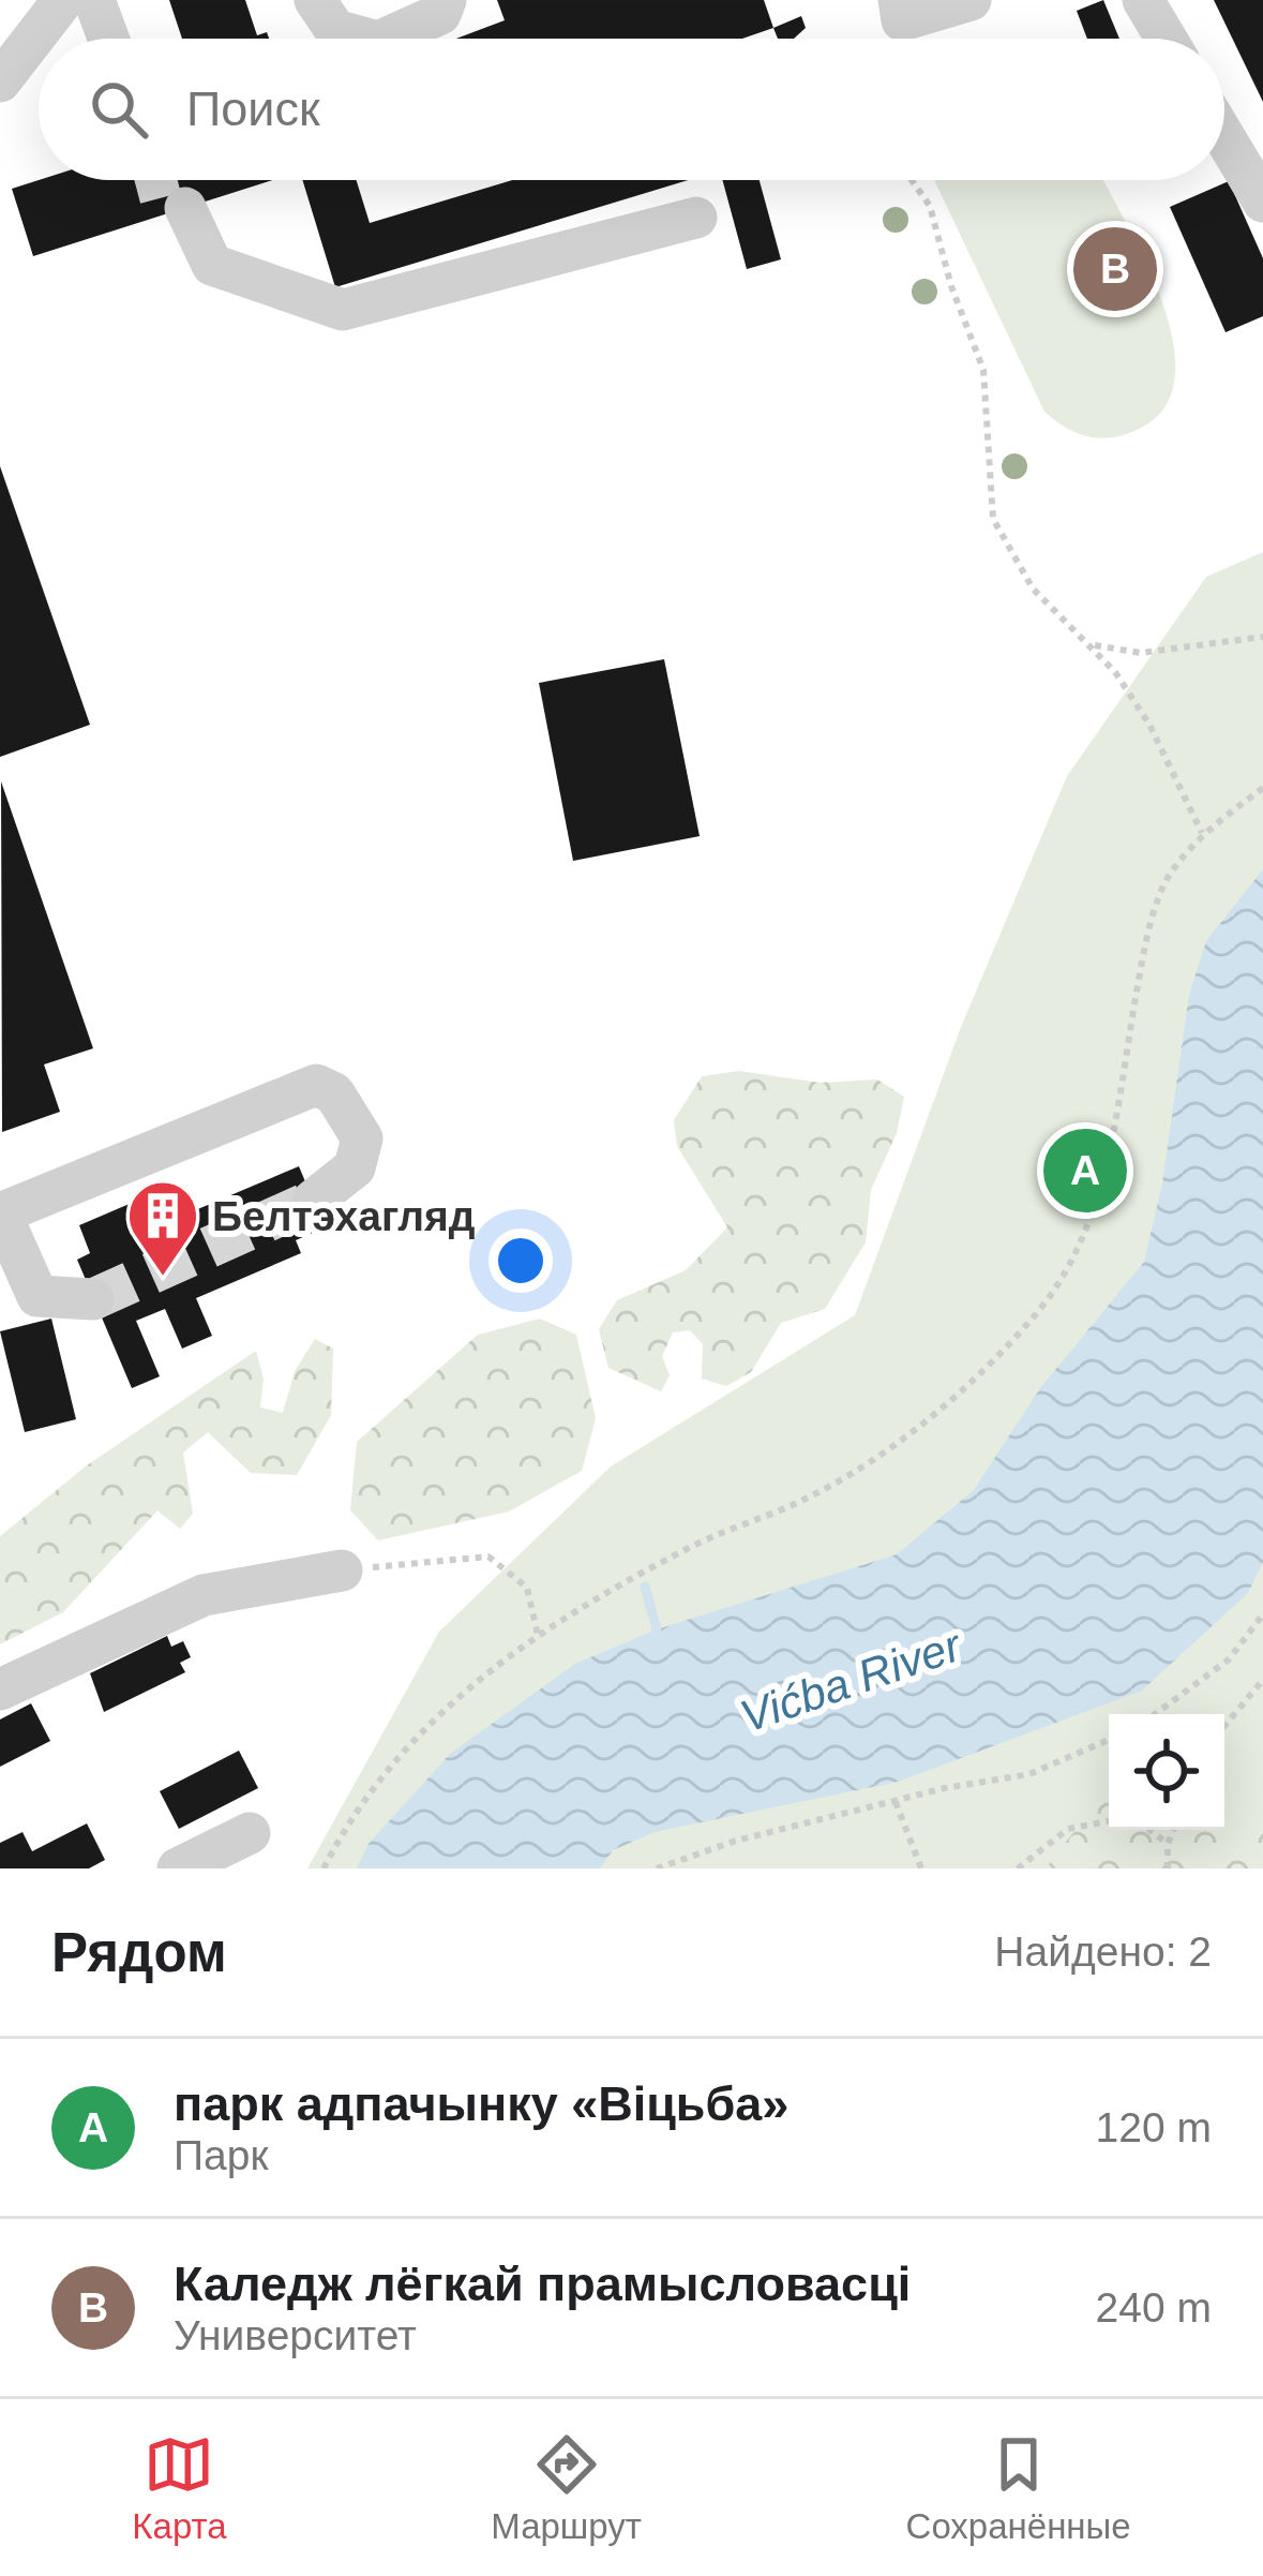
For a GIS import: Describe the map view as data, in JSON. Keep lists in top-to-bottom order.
{
  "water": ["Vićba River"],
  "places": {
    "building": ["Белтэхагляд"]
  },
  "page": {
    "search": "Поиск",
    "pins": ["B", "A"],
    "heading": ["Рядом", "Найдено: 2"],
    "list": [
      {
        "mark": "A",
        "name": "парк адпачынку «Віцьба»",
        "note": "Парк",
        "value": "120 m"
      },
      {
        "mark": "B",
        "name": "Каледж лёгкай прамысловасці",
        "note": "Университет",
        "value": "240 m"
      }
    ],
    "nav": ["Карта", "Маршрут", "Сохранённые"]
  }
}
